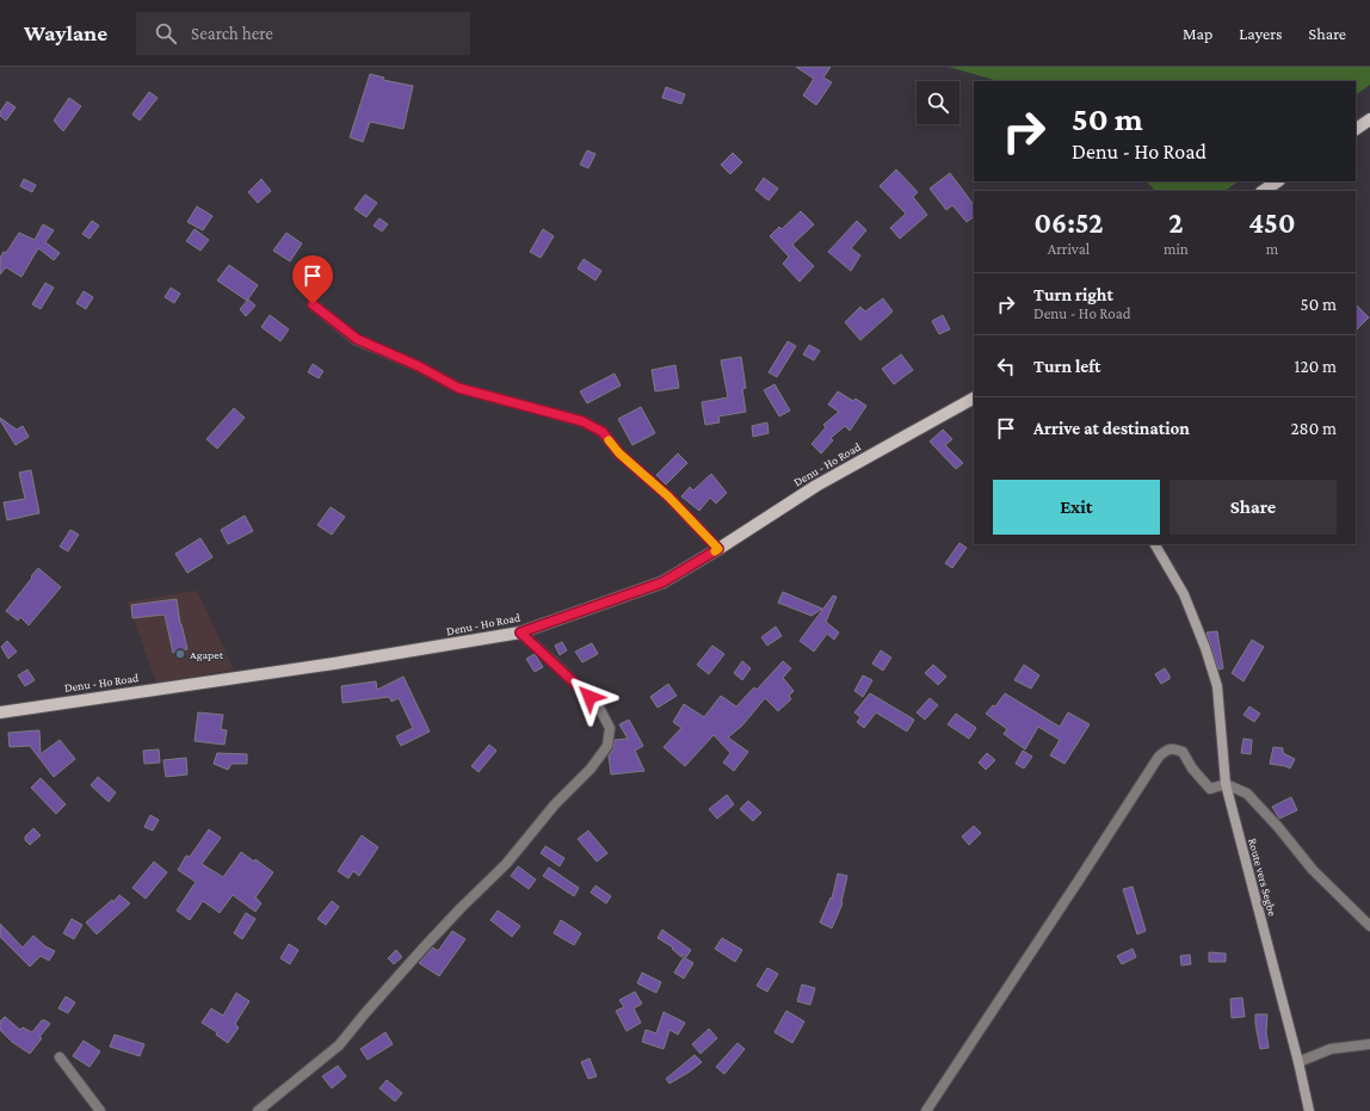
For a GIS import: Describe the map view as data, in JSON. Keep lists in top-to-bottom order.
{
  "streets": {
    "main road": ["Denu - Ho Road", "Route vers Segbe"]
  },
  "places": ["Agapet"],
  "page": {
    "header": "Waylane",
    "search": "Search here",
    "nav": ["Map", "Layers", "Share"],
    "turn": ["50 m", "Denu - Ho Road"],
    "eta": [
      "06:52",
      "Arrival",
      "2",
      "min",
      "450",
      "m"
    ],
    "list": [
      {
        "name": "Turn right",
        "note": "Denu - Ho Road",
        "value": "50 m"
      },
      {
        "name": "Turn left",
        "value": "120 m"
      },
      {
        "name": "Arrive at destination",
        "value": "280 m"
      }
    ],
    "buttons": ["Exit", "Share"]
  }
}
